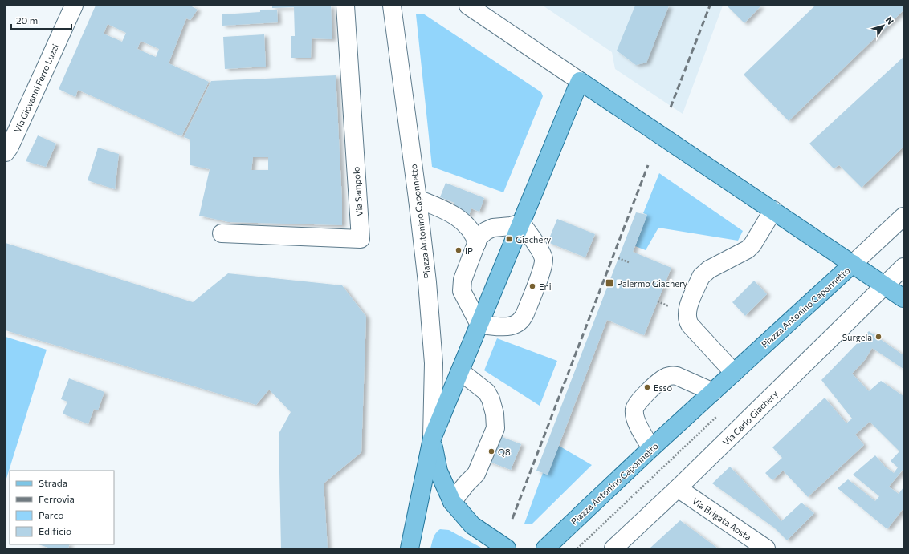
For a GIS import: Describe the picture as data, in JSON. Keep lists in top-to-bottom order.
{
  "streets": {
    "main road": ["Piazza Antonino Caponnetto"],
    "street": [
      "Via Giovanni Ferro Luzzi",
      "Via Sampolo",
      "Via Carlo Giachery",
      "Via Brigata Aosta"
    ]
  },
  "crossings": [
    ["Via Carlo Giachery", "Via Brigata Aosta"]
  ],
  "places": {
    "transit": ["Giachery", "Palermo Giachery"],
    "other": [
      "IP",
      "Eni",
      "Surgela",
      "Esso",
      "Q8"
    ]
  },
  "legend": [
    "Strada",
    "Ferrovia",
    "Parco",
    "Edificio"
  ],
  "scale_bar": "20 m",
  "north": "top right"
}
